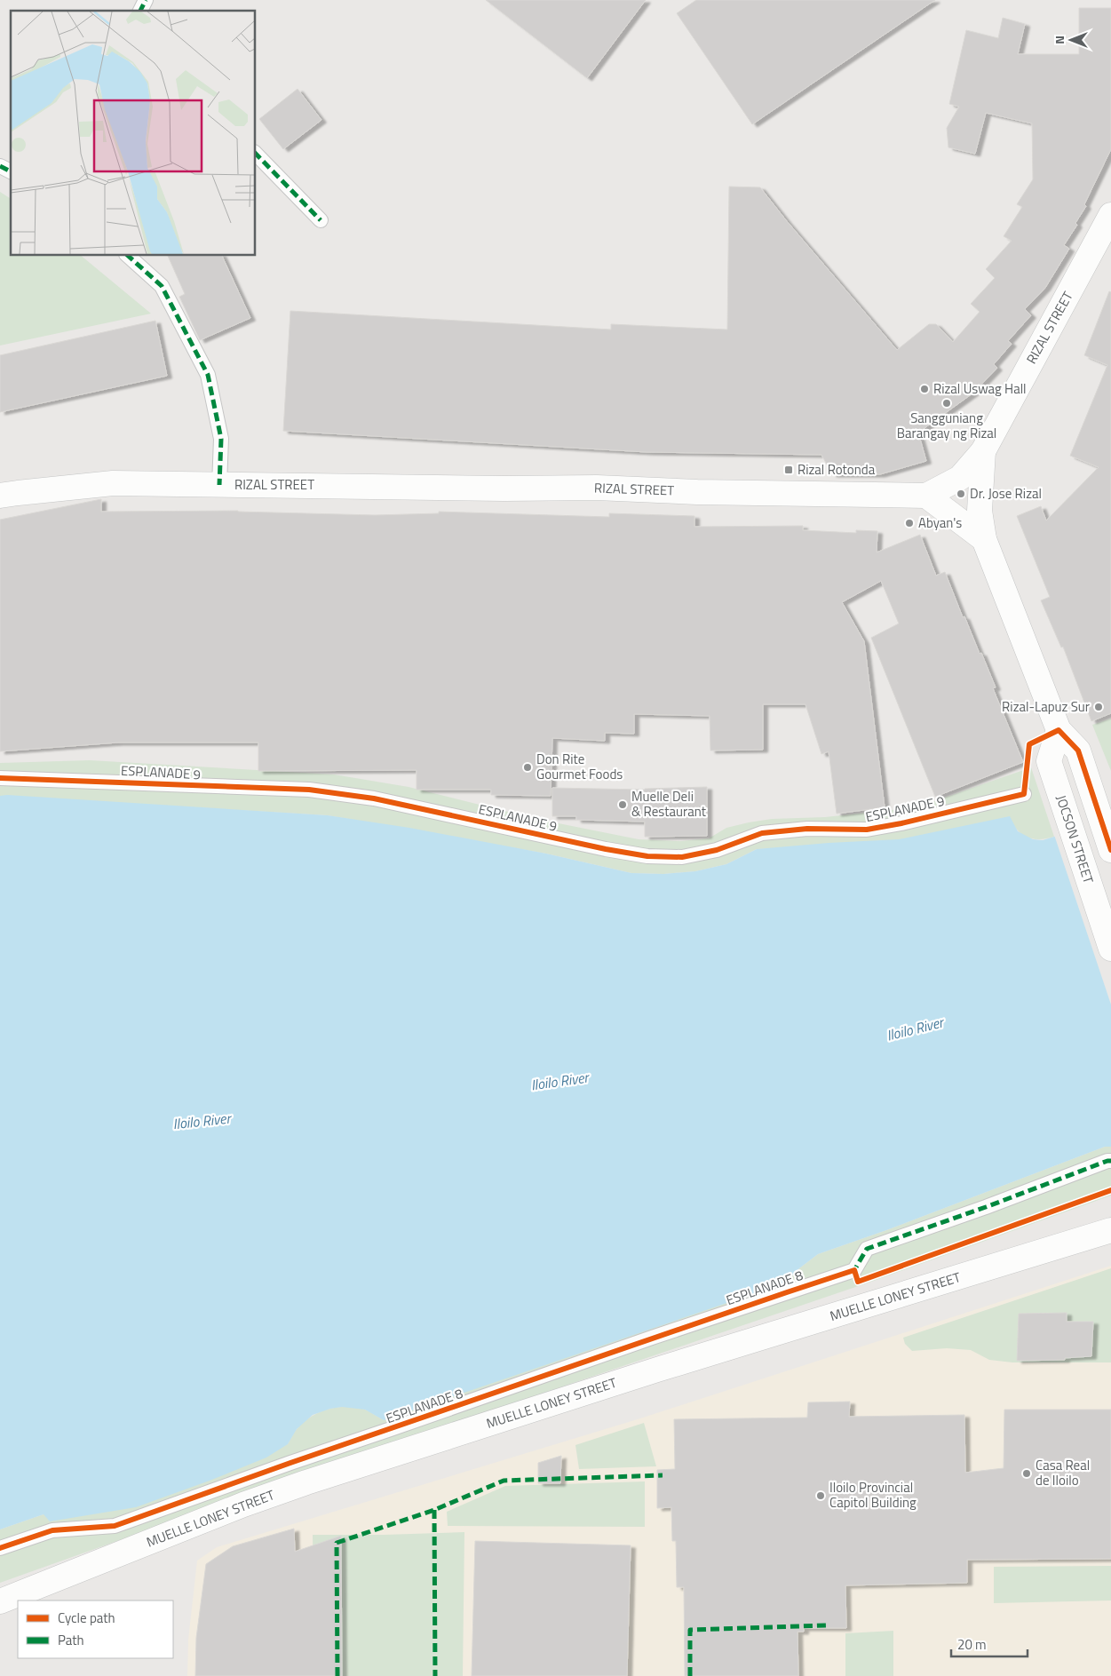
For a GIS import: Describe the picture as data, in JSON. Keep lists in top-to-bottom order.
{
  "streets": {
    "main road": ["RIZAL STREET", "JOCSON STREET", "MUELLE LONEY STREET"],
    "street": ["ESPLANADE 9", "ESPLANADE 8"]
  },
  "water": ["Iloilo River"],
  "places": {
    "other": [
      "Rizal Uswag Hall",
      "Sangguniang Barangay ng Rizal",
      "Dr. Jose Rizal",
      "Abyan's",
      "Rizal-Lapuz Sur",
      "Don Rite Gourmet Foods",
      "Muelle Deli & Restaurant",
      "Casa Real de Iloilo",
      "Iloilo Provincial Capitol Building"
    ],
    "transit": ["Rizal Rotonda"]
  },
  "legend": ["Cycle path", "Path"],
  "scale_bar": "20 m",
  "north": "left"
}
